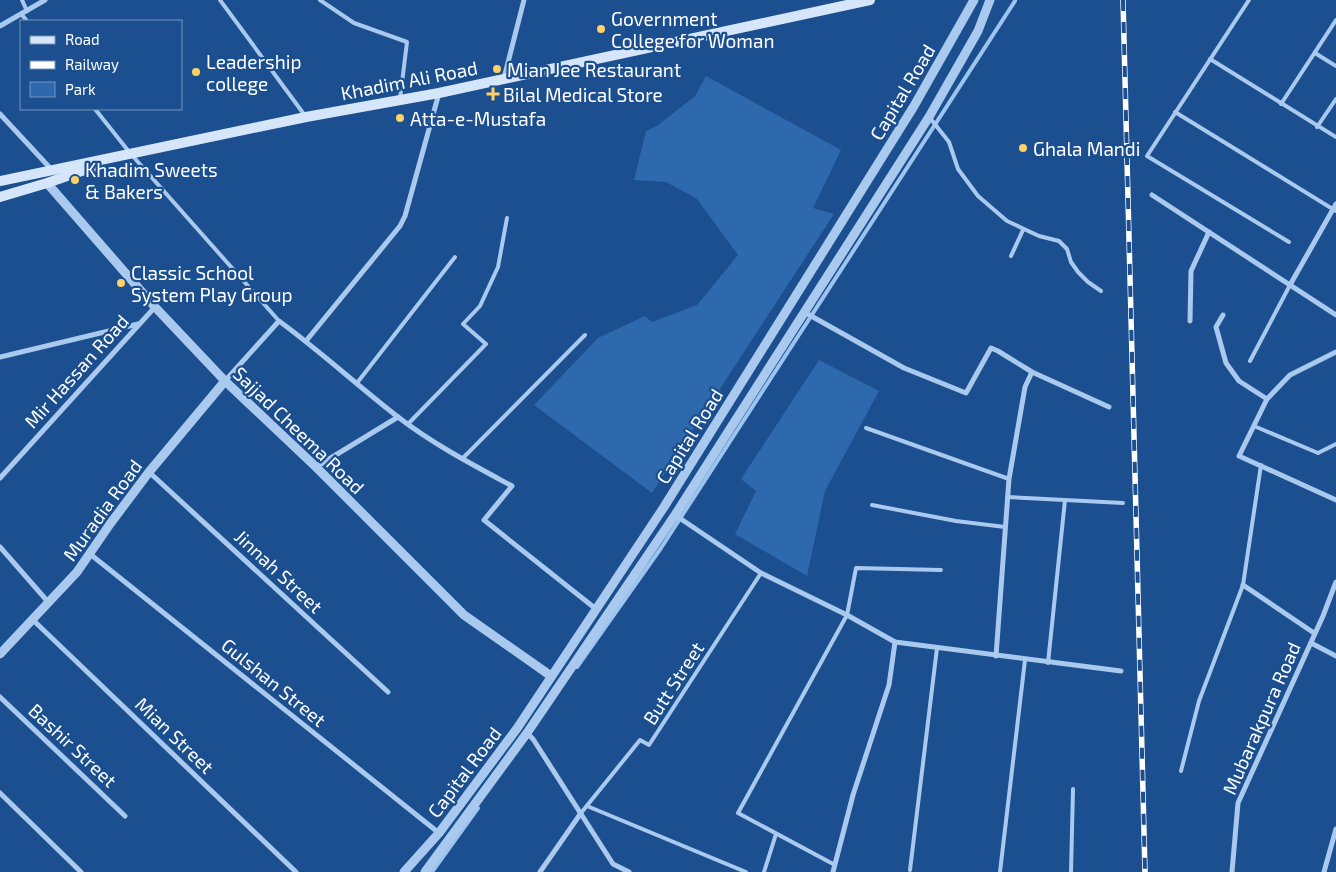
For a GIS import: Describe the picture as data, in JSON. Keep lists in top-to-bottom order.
{
  "streets": {
    "main road": ["Khadim Ali Road"],
    "street": [
      "Capital Road",
      "Mir Hassan Road",
      "Sajjad Cheema Road",
      "Muradia Road",
      "Jinnah Street",
      "Gulshan Street",
      "Mubarakpura Road",
      "Mian Street",
      "Bashir Street"
    ],
    "lane": ["Butt Street"]
  },
  "crossings": [
    ["Khadim Ali Road", "Sajjad Cheema Road"],
    ["Capital Road", "Sajjad Cheema Road"],
    ["Capital Road", "Gulshan Street"],
    ["Mir Hassan Road", "Sajjad Cheema Road"],
    ["Sajjad Cheema Road", "Muradia Road"],
    ["Muradia Road", "Jinnah Street"],
    ["Muradia Road", "Gulshan Street"],
    ["Muradia Road", "Mian Street"]
  ],
  "places": {
    "other": [
      "Government College for Woman",
      "Mian Jee Restaurant",
      "Leadership college",
      "Atta-e-Mustafa",
      "Ghala Mandi",
      "Khadim Sweets & Bakers",
      "Classic School System Play Group"
    ],
    "health": ["Bilal Medical Store"]
  },
  "legend": ["Road", "Railway", "Park"]
}
